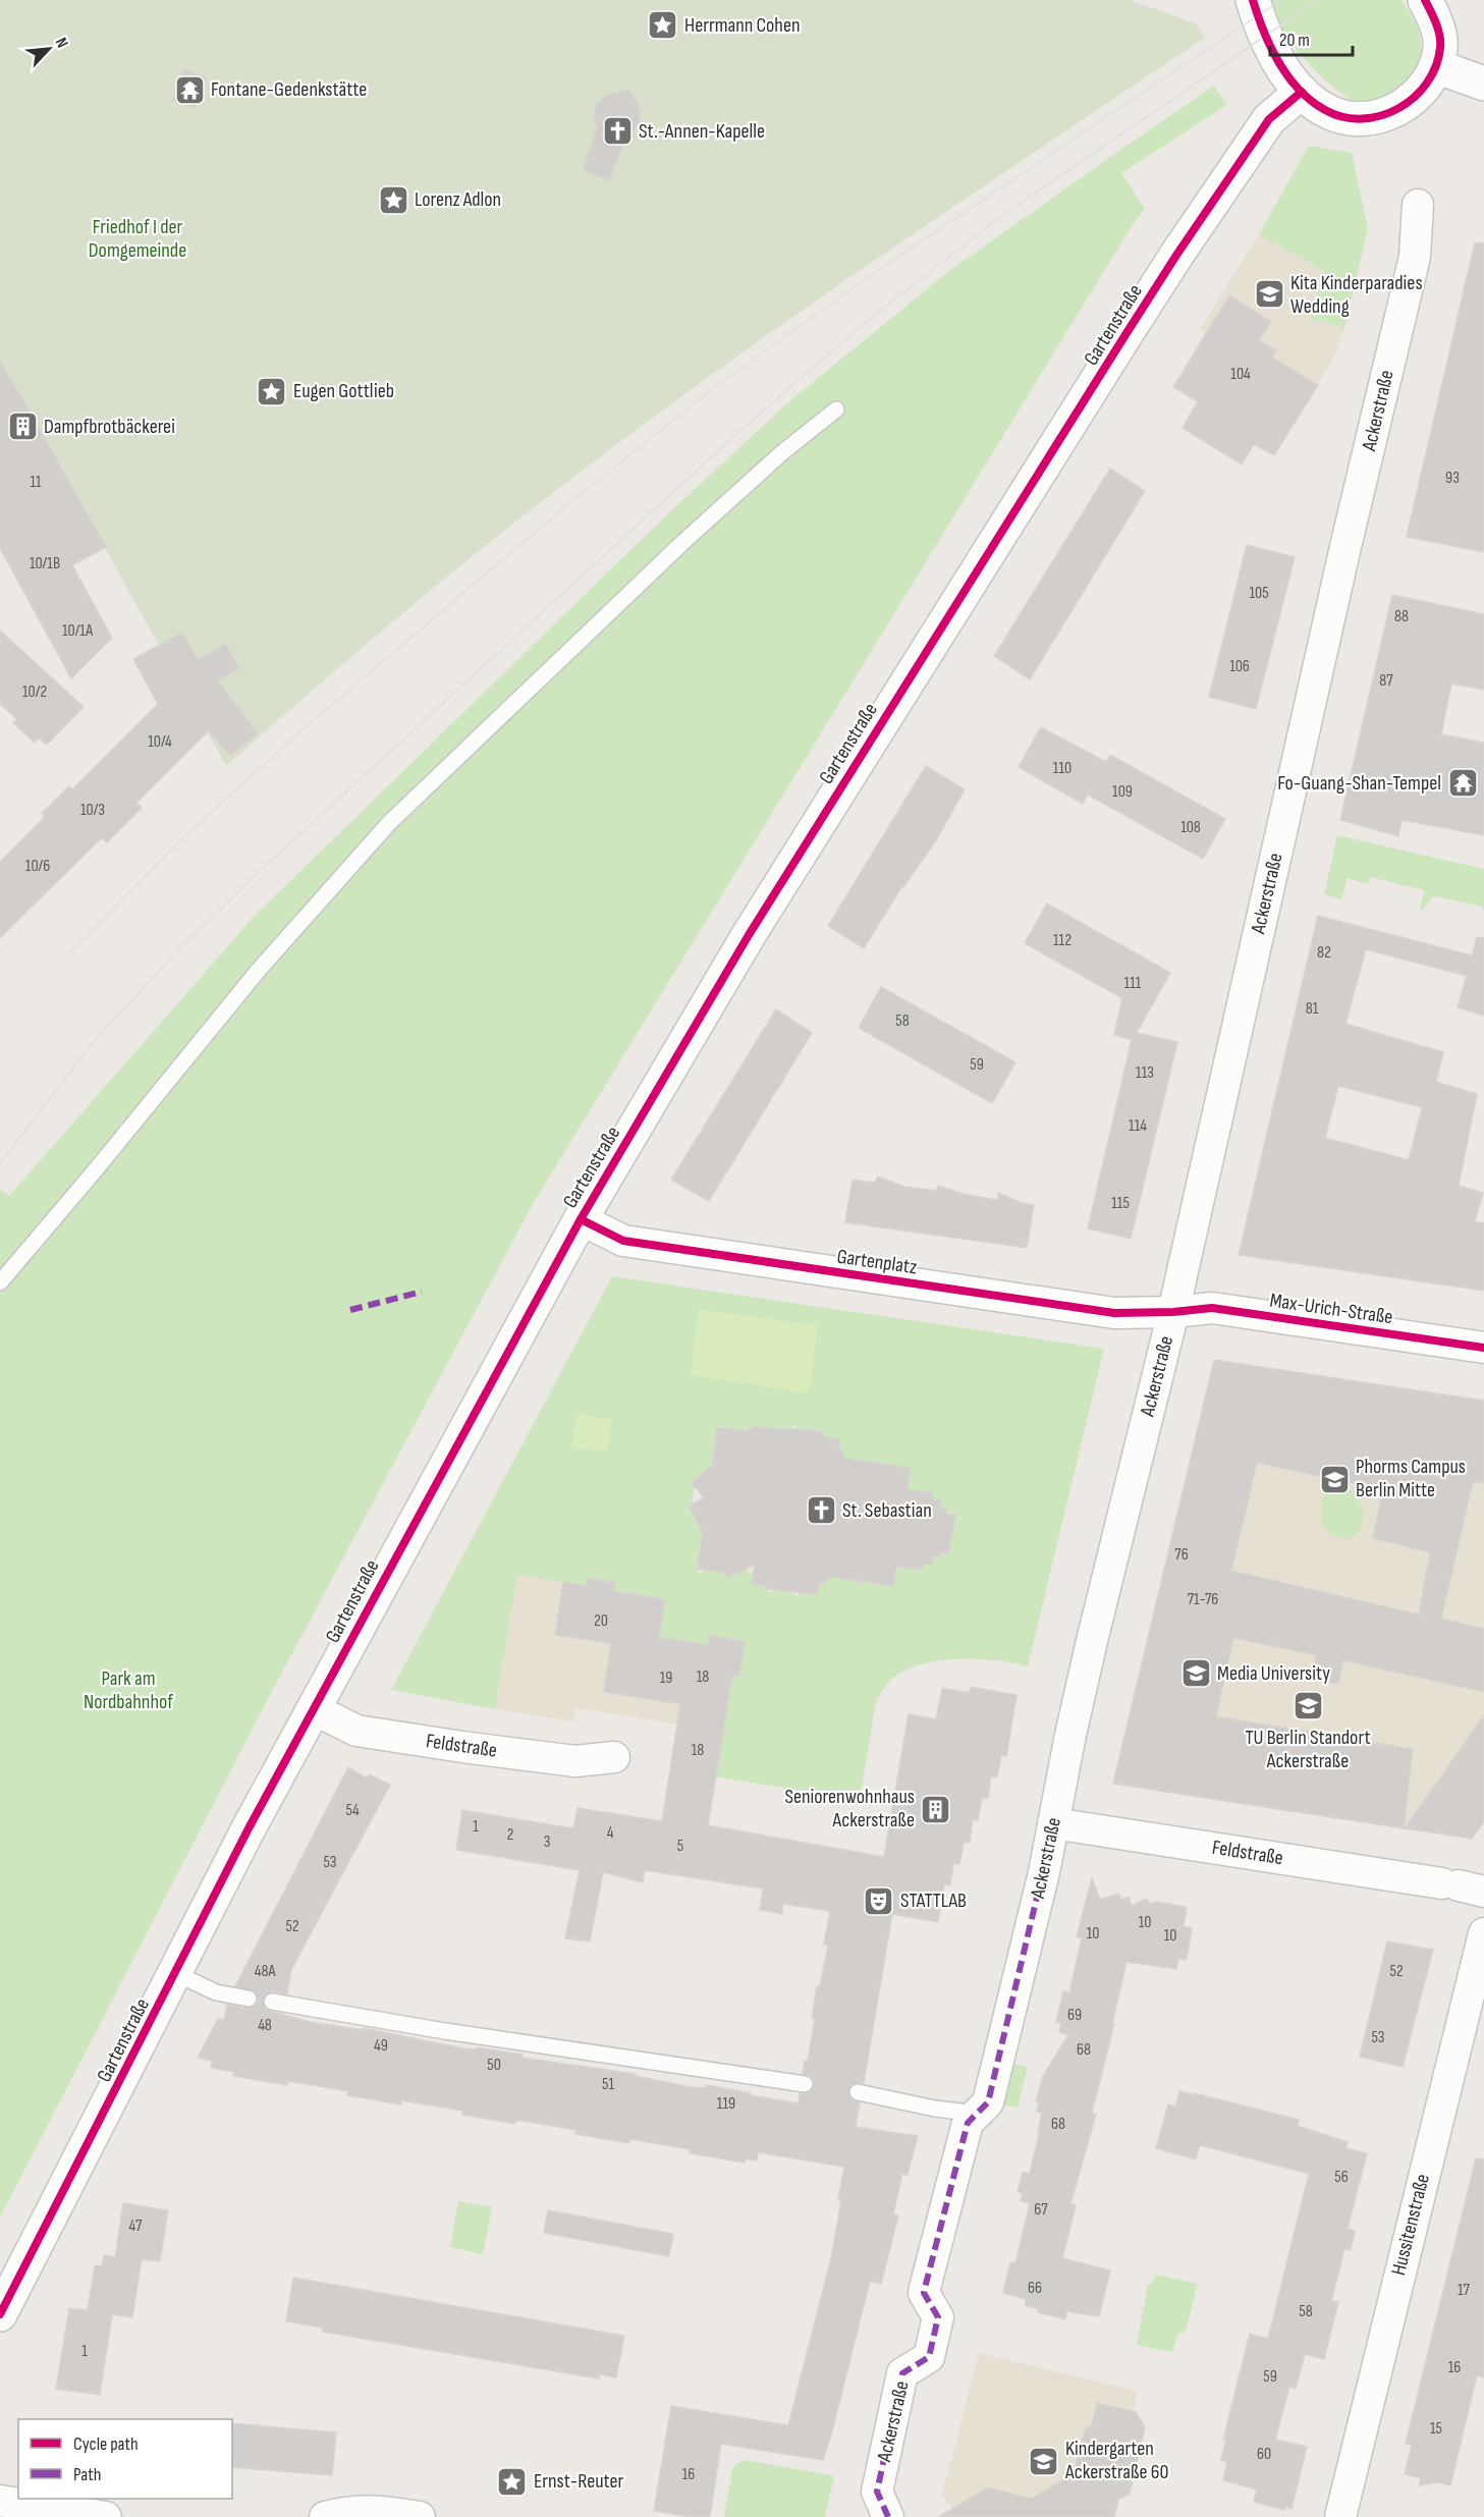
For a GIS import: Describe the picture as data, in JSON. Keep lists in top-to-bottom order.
{
  "streets": {
    "street": [
      "Gartenstraße",
      "Ackerstraße",
      "Gartenplatz",
      "Max-Urich-Straße",
      "Feldstraße",
      "Hussitenstraße"
    ]
  },
  "crossings": [
    ["Gartenstraße", "Gartenplatz"],
    ["Gartenstraße", "Feldstraße"],
    ["Ackerstraße", "Gartenplatz"],
    ["Ackerstraße", "Max-Urich-Straße"],
    ["Ackerstraße", "Feldstraße"],
    ["Gartenplatz", "Max-Urich-Straße"]
  ],
  "parks": ["Friedhof I der Domgemeinde", "Park am Nordbahnhof"],
  "places": {
    "place": [
      "Herrmann Cohen",
      "Lorenz Adlon",
      "Eugen Gottlieb",
      "Ernst-Reuter"
    ],
    "temple": ["Fontane-Gedenkstätte", "Fo-Guang-Shan-Tempel"],
    "church": ["St.-Annen-Kapelle", "St. Sebastian"],
    "school or university": [
      "Kita Kinderparadies Wedding",
      "Phorms Campus Berlin Mitte",
      "Media University",
      "TU Berlin Standort Ackerstraße",
      "Kindergarten Ackerstraße 60"
    ],
    "building": ["Dampfbrotbäckerei", "Seniorenwohnhaus Ackerstraße"],
    "theatre": ["STATTLAB"]
  },
  "house_numbers": [
    "104",
    "93",
    "11",
    "10/1B",
    "105",
    "88",
    "10/1A",
    "106",
    "87",
    "10/2",
    "10/4",
    "110",
    "109",
    "10/3",
    "108",
    "10/6",
    "112",
    "82",
    "111",
    "81",
    "58",
    "59",
    "113",
    "114",
    "115",
    "76",
    "71-76",
    "20",
    "18",
    "19",
    "18",
    "54",
    "1",
    "4",
    "2",
    "3",
    "5",
    "53",
    "10",
    "52",
    "10",
    "10",
    "48A",
    "52",
    "69",
    "48",
    "53",
    "49",
    "68",
    "50",
    "51",
    "119",
    "68",
    "56",
    "67",
    "47",
    "66",
    "17",
    "58",
    "1",
    "16",
    "59",
    "15",
    "60",
    "16"
  ],
  "legend": ["Cycle path", "Path"],
  "scale_bar": "20 m",
  "north": "top right"
}
